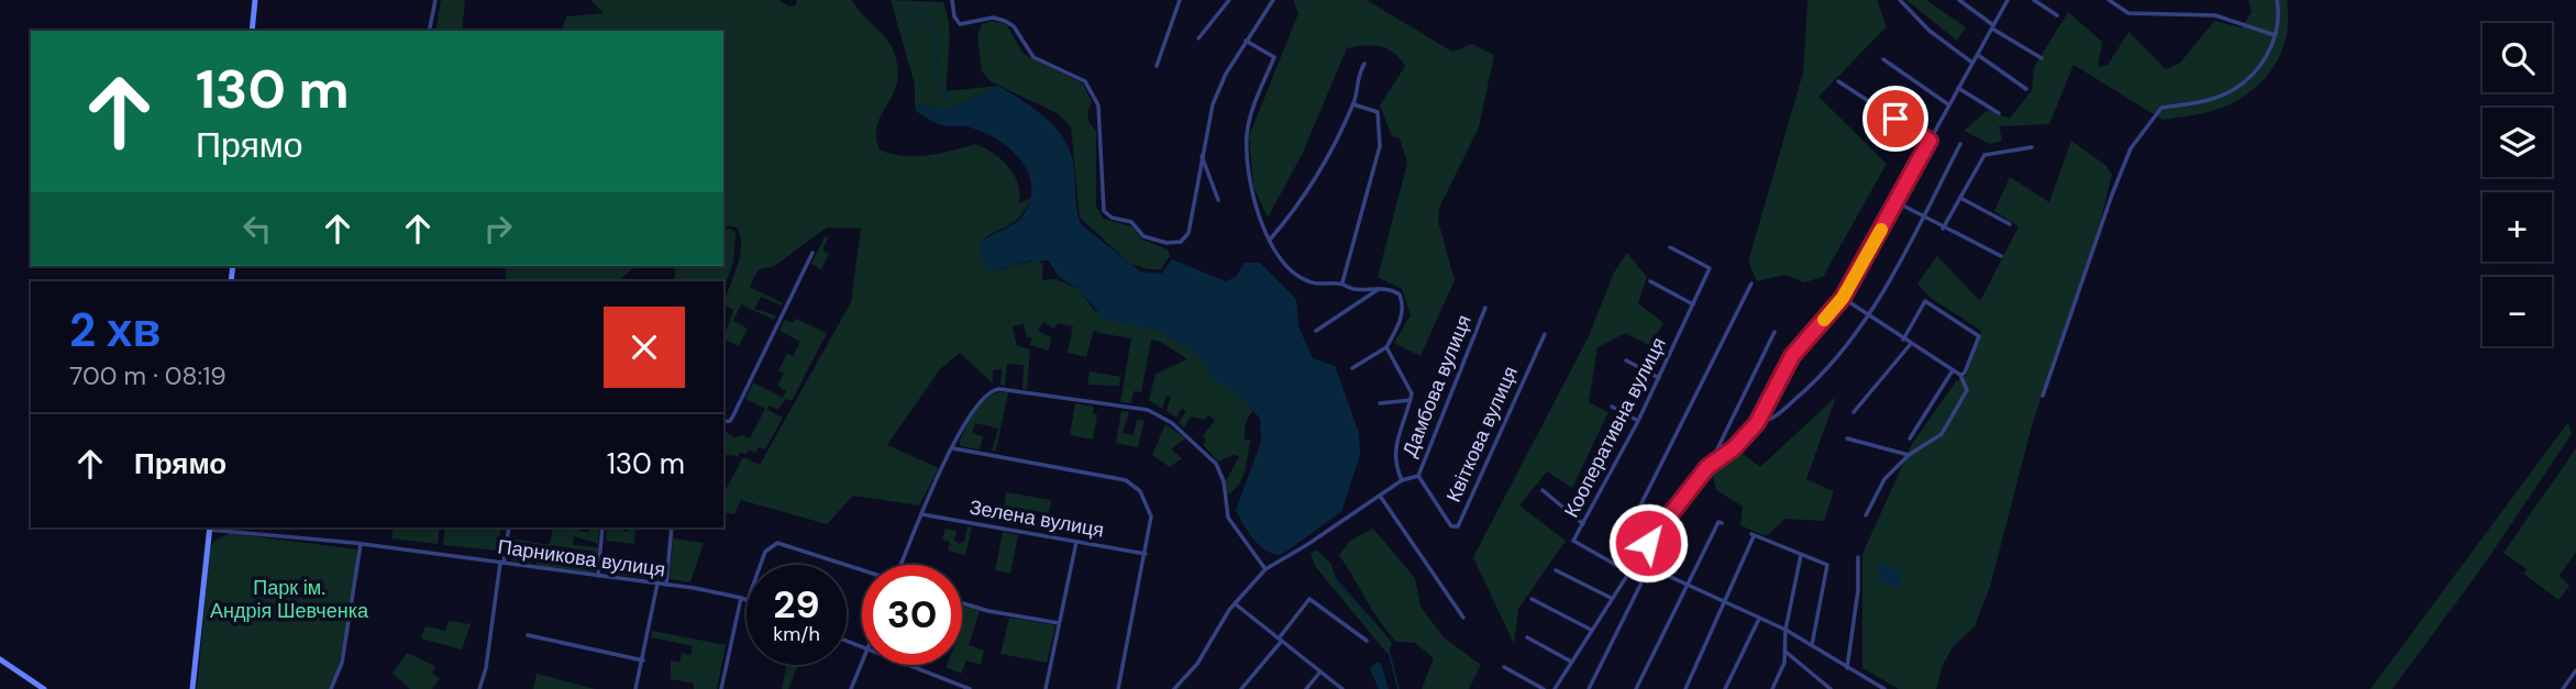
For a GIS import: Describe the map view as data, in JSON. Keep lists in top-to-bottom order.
{
  "streets": {
    "street": [
      "Дамбова вулиця",
      "Кооперативна вулиця",
      "Квіткова вулиця",
      "Зелена вулиця",
      "Парникова вулиця"
    ]
  },
  "crossings": [
    ["Дамбова вулиця", "Квіткова вулиця"]
  ],
  "parks": ["Парк ім. Андрія Шевченка"],
  "page": {
    "map_buttons": ["+", "−"],
    "turn": ["130 m", "Прямо"],
    "heading": ["2 хв", "700 m · 08:19"],
    "list": [
      {
        "name": "Прямо",
        "value": "130 m"
      }
    ],
    "speed": "29 km/h",
    "limit": "30"
  }
}
